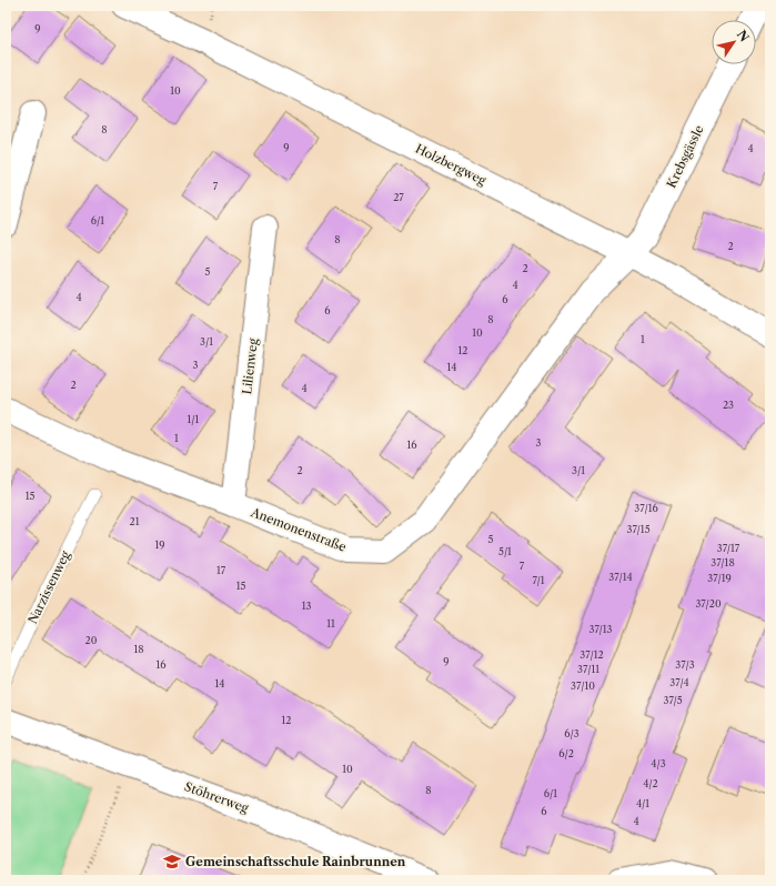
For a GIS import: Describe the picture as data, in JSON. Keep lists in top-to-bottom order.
{
  "streets": {
    "street": [
      "Krebsgässle",
      "Holzbergweg",
      "Lilienweg",
      "Anemonenstraße",
      "Stöhrerweg"
    ],
    "lane": ["Narzissenweg"]
  },
  "crossings": [
    ["Krebsgässle", "Holzbergweg"],
    ["Krebsgässle", "Anemonenstraße"],
    ["Holzbergweg", "Anemonenstraße"],
    ["Lilienweg", "Anemonenstraße"]
  ],
  "places": {
    "school or university": ["Gemeinschaftsschule Rainbrunnen"]
  },
  "house_numbers": [
    "9",
    "10",
    "8",
    "9",
    "4",
    "7",
    "27",
    "6/1",
    "8",
    "2",
    "2",
    "5",
    "4",
    "4",
    "6",
    "6",
    "8",
    "10",
    "1",
    "3/1",
    "12",
    "3",
    "14",
    "2",
    "4",
    "23",
    "1/1",
    "1",
    "3",
    "16",
    "2",
    "3/1",
    "15",
    "37/16",
    "21",
    "37/15",
    "5",
    "19",
    "37/17",
    "5/1",
    "37/18",
    "7",
    "17",
    "37/14",
    "37/19",
    "7/1",
    "15",
    "37/20",
    "13",
    "11",
    "37/13",
    "20",
    "18",
    "37/12",
    "9",
    "16",
    "37/3",
    "37/11",
    "37/4",
    "14",
    "37/10",
    "37/5",
    "12",
    "6/3",
    "6/2",
    "4/3",
    "10",
    "4/2",
    "8",
    "6/1",
    "4/1",
    "6",
    "4"
  ],
  "north": "top right"
}
